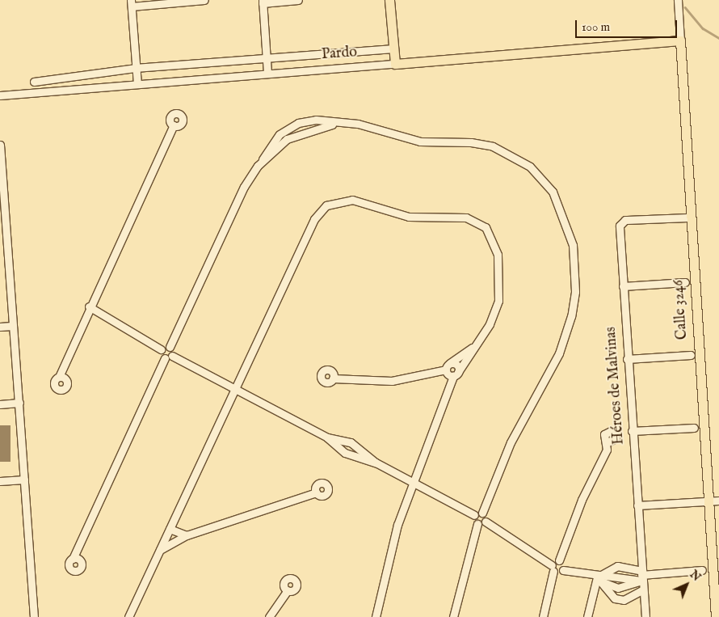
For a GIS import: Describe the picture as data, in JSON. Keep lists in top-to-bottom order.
{
  "streets": {
    "main road": ["Pardo", "Calle 3246"],
    "street": ["Héroes de Malvinas"]
  },
  "crossings": [
    ["Pardo", "Calle 3246"],
    ["Calle 3246", "Héroes de Malvinas"]
  ],
  "scale_bar": "100 m",
  "north": "top right"
}
